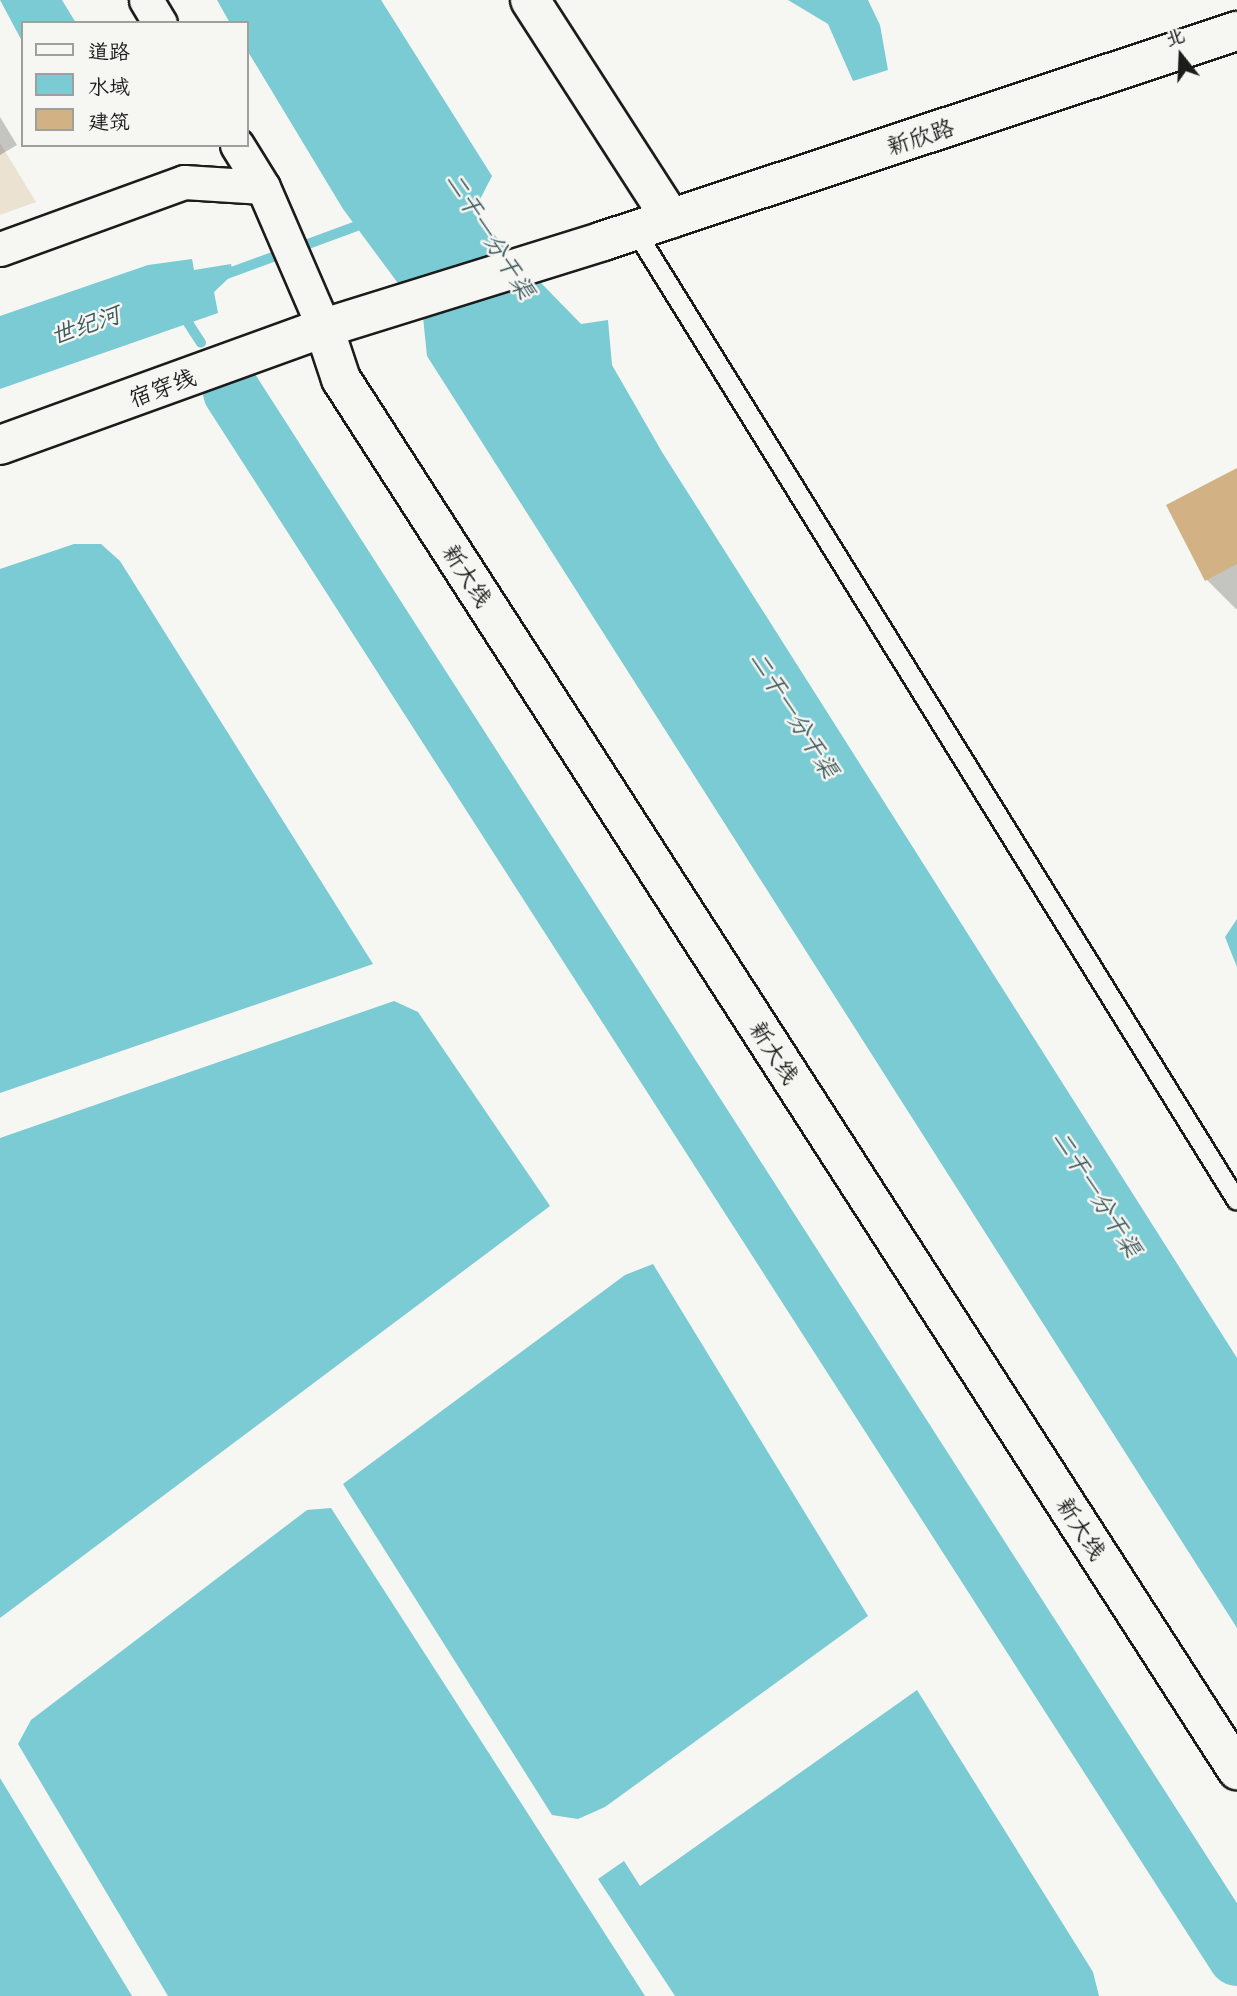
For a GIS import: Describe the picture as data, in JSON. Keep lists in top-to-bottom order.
{
  "streets": {
    "main road": ["新欣路", "宿穿线", "新大线"]
  },
  "crossings": [
    ["新欣路", "宿穿线"],
    ["宿穿线", "新大线"]
  ],
  "water": ["二干一分干渠", "世纪河"],
  "legend": ["道路", "水域", "建筑"],
  "north": "top"
}
